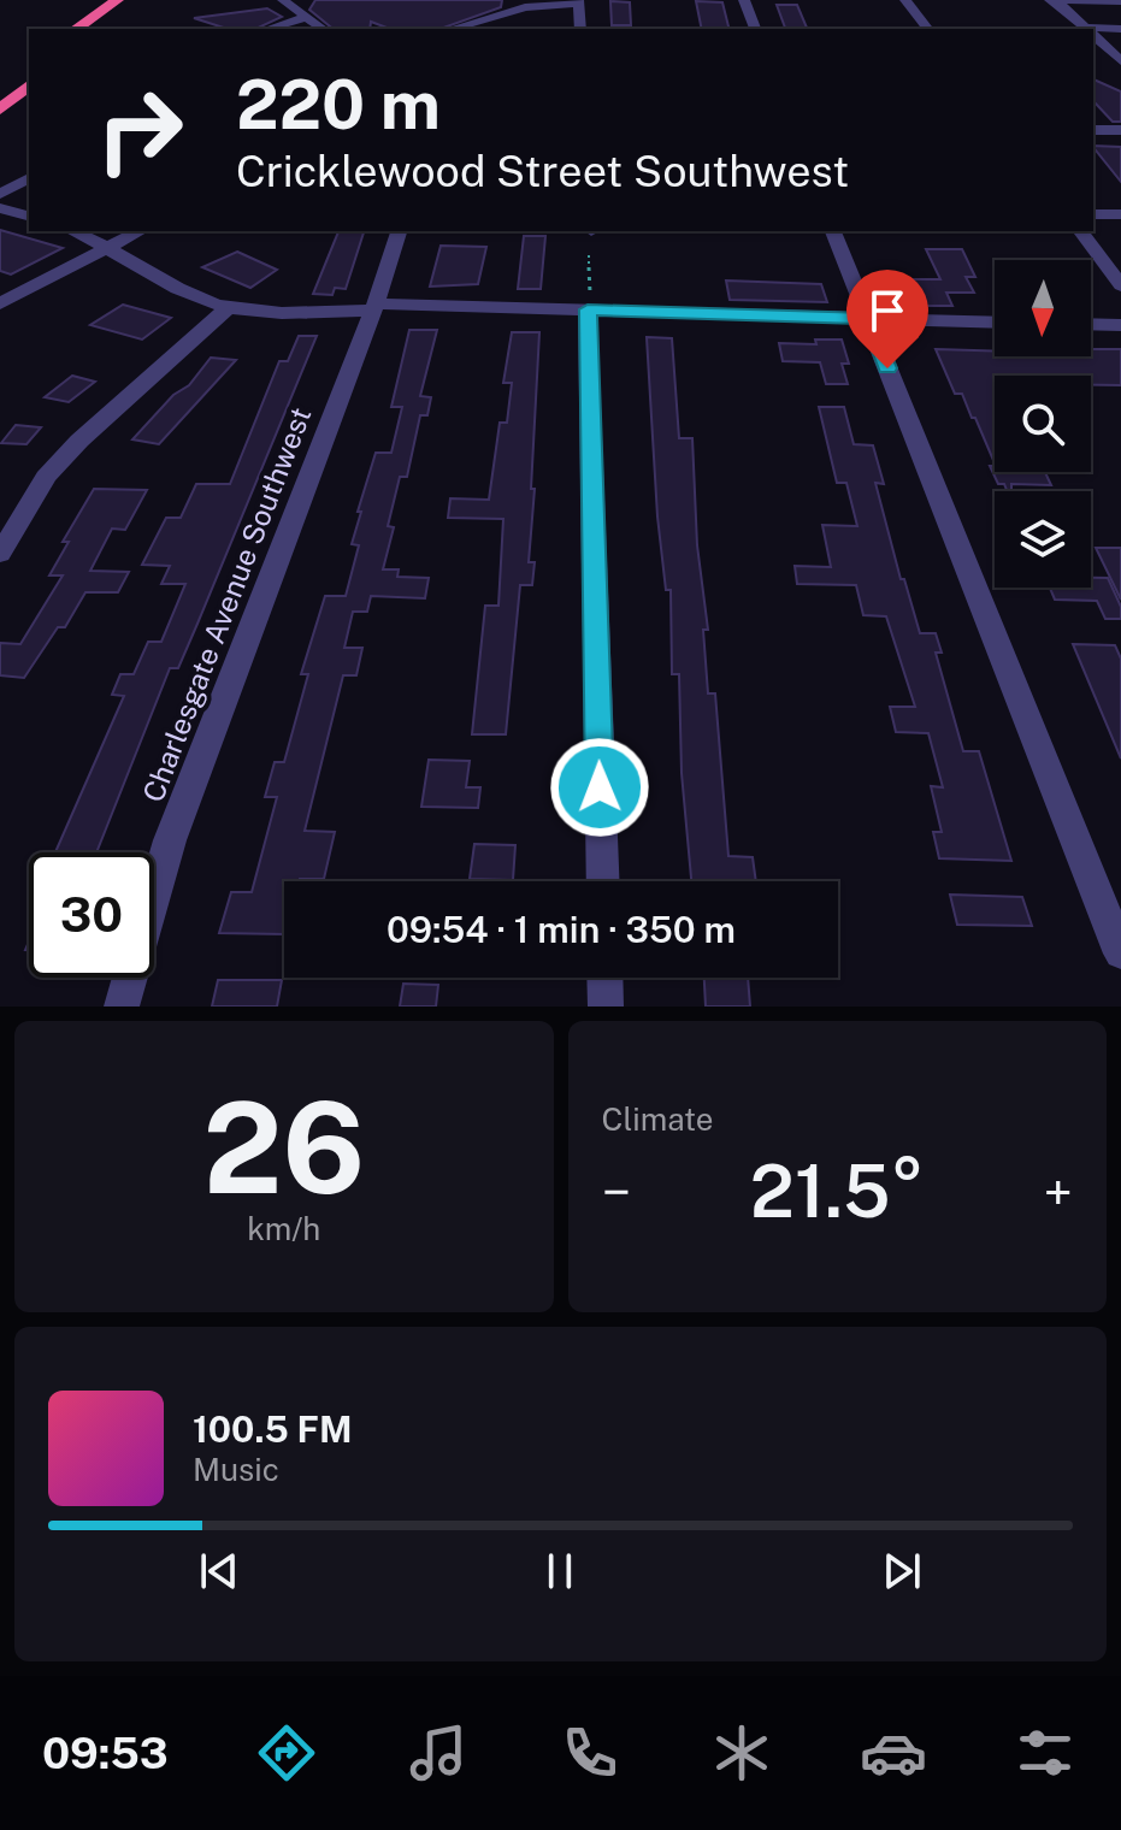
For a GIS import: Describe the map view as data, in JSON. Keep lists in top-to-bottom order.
{
  "streets": {
    "street": ["Charlesgate Avenue Southwest"]
  },
  "north": "bottom",
  "page": {
    "turn": ["220 m", "Cricklewood Street Southwest"],
    "limit": "30",
    "trip": "09:54 · 1 min · 350 m",
    "tile": [
      ["26", "km/h"],
      "Climate"
    ],
    "heat": ["−", "21.5°", "+"],
    "song": ["100.5 FM", "Music"],
    "tabs": "09:53"
  }
}
